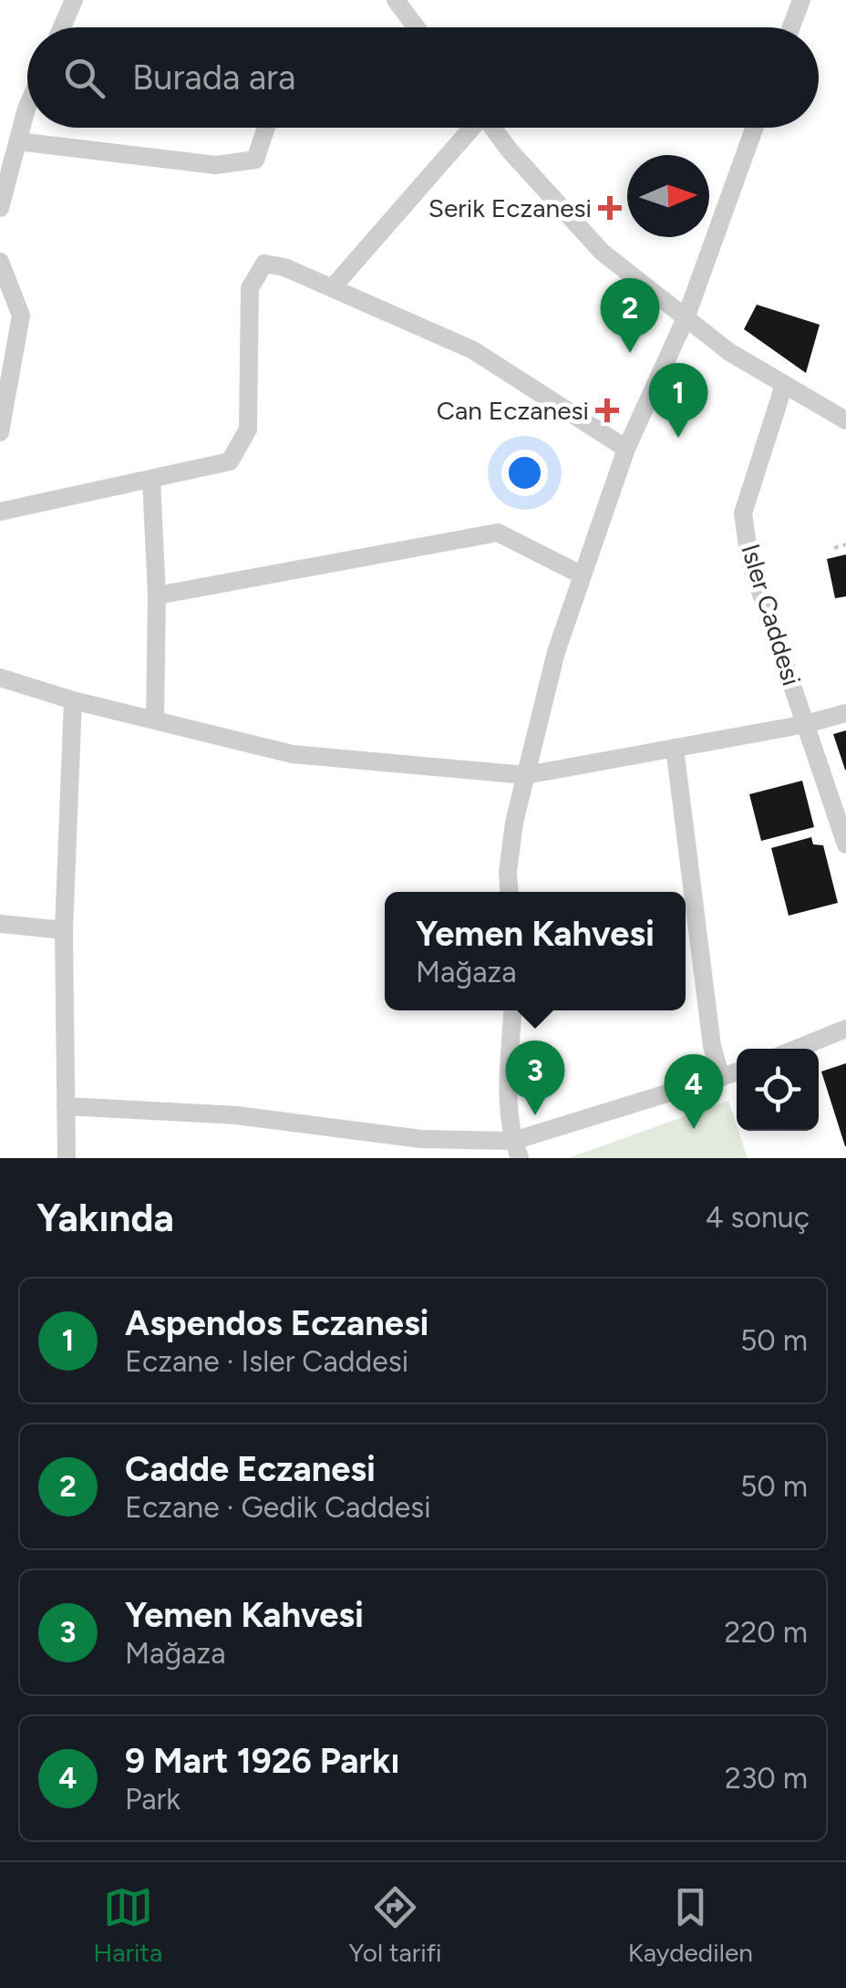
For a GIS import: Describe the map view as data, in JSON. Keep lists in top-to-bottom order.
{
  "streets": {
    "street": ["Isler Caddesi"]
  },
  "places": {
    "health": ["Serik Eczanesi", "Can Eczanesi"]
  },
  "north": "right",
  "page": {
    "search": "Burada ara",
    "pins": [
      "2",
      "1",
      "3",
      "4"
    ],
    "popup": ["Yemen Kahvesi", "Mağaza"],
    "heading": ["Yakında", "4 sonuç"],
    "list": [
      {
        "mark": "1",
        "name": "Aspendos Eczanesi",
        "note": "Eczane · Isler Caddesi",
        "value": "50 m"
      },
      {
        "mark": "2",
        "name": "Cadde Eczanesi",
        "note": "Eczane · Gedik Caddesi",
        "value": "50 m"
      },
      {
        "mark": "3",
        "name": "Yemen Kahvesi",
        "note": "Mağaza",
        "value": "220 m"
      },
      {
        "mark": "4",
        "name": "9 Mart 1926 Parkı",
        "note": "Park",
        "value": "230 m"
      }
    ],
    "nav": ["Harita", "Yol tarifi", "Kaydedilen"]
  }
}
